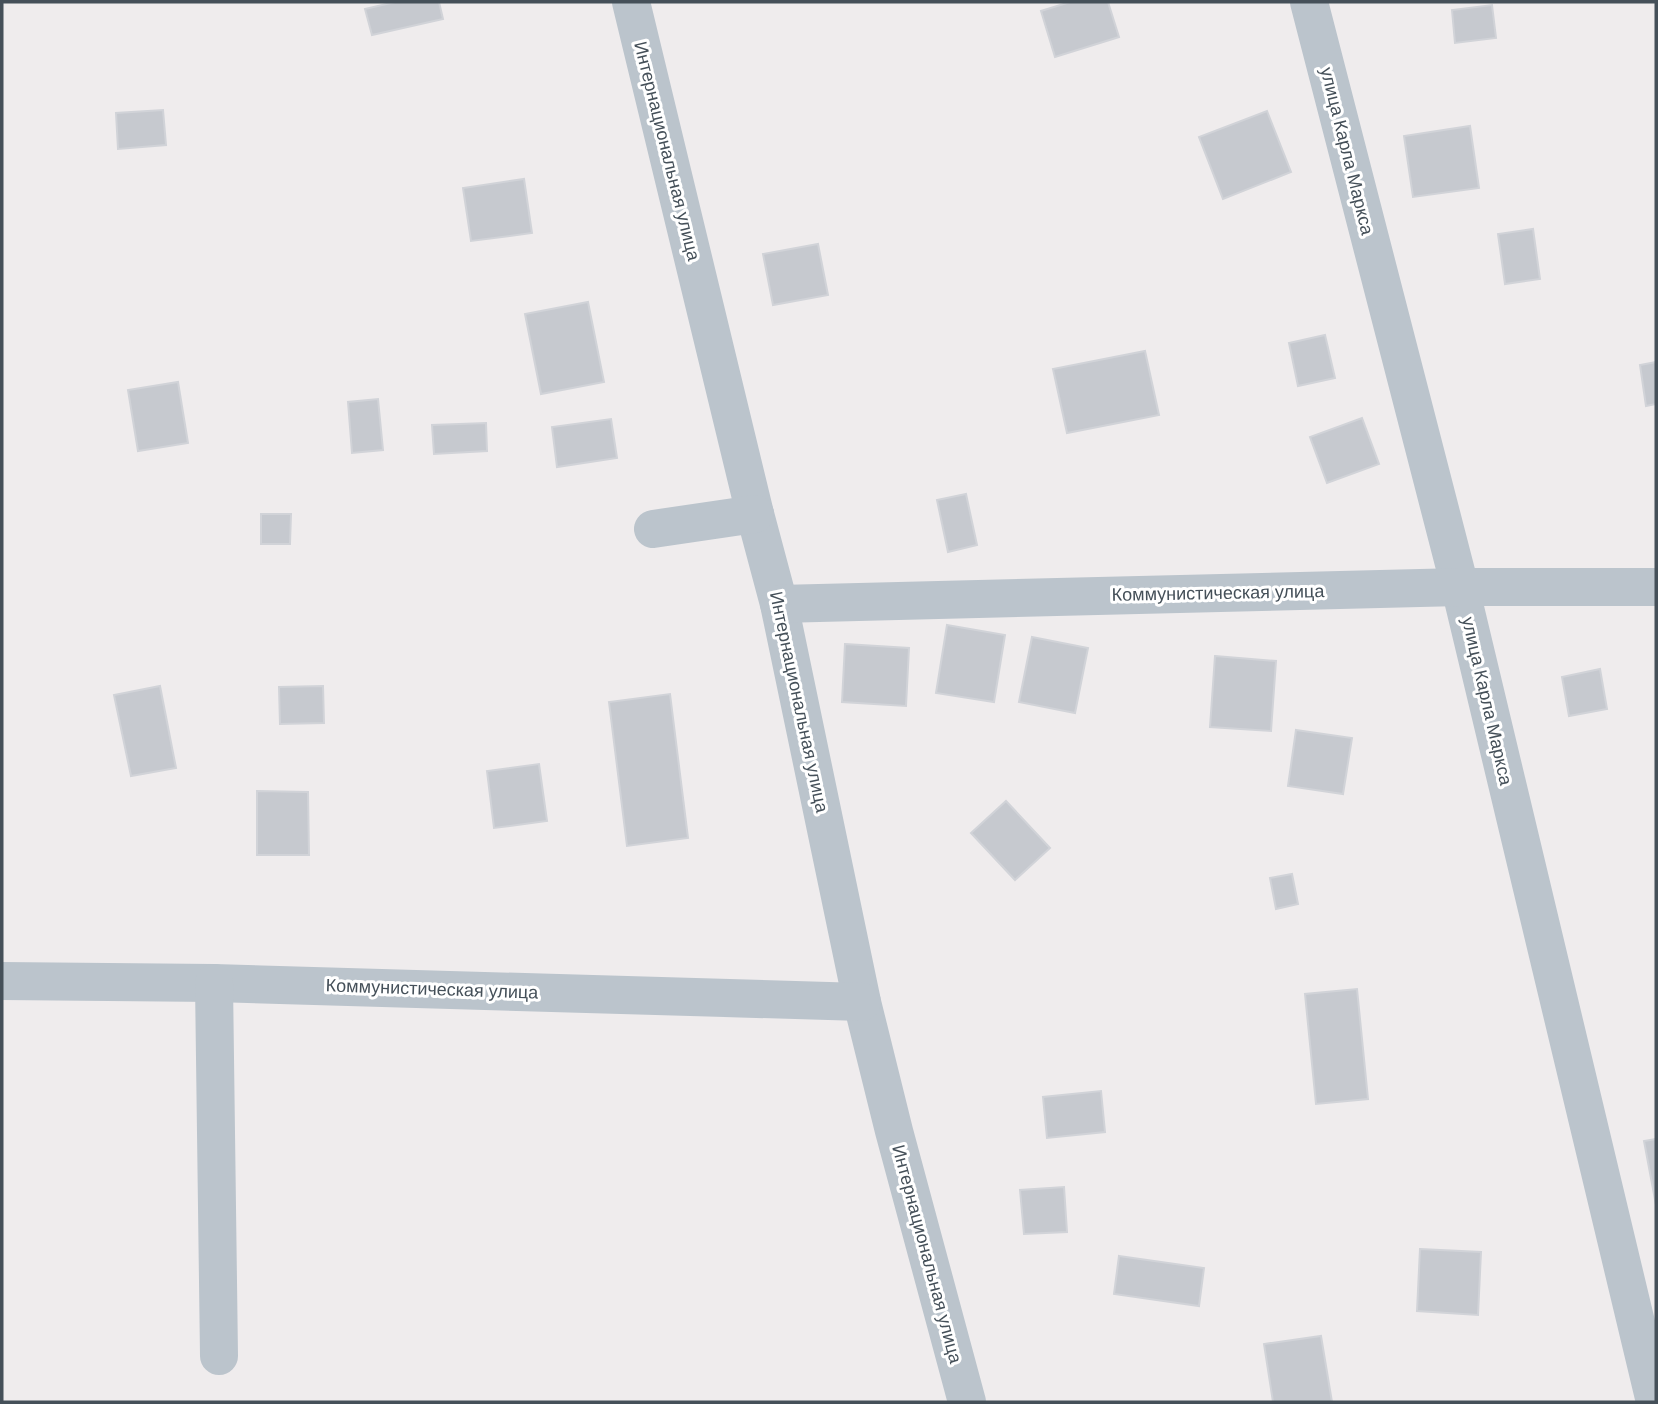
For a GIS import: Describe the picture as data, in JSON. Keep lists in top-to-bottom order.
{
  "streets": {
    "street": ["Интернациональная улица", "улица Карла Маркса", "Коммунистическая улица"]
  },
  "crossings": [
    ["Интернациональная улица", "Коммунистическая улица"],
    ["улица Карла Маркса", "Коммунистическая улица"]
  ]
}
